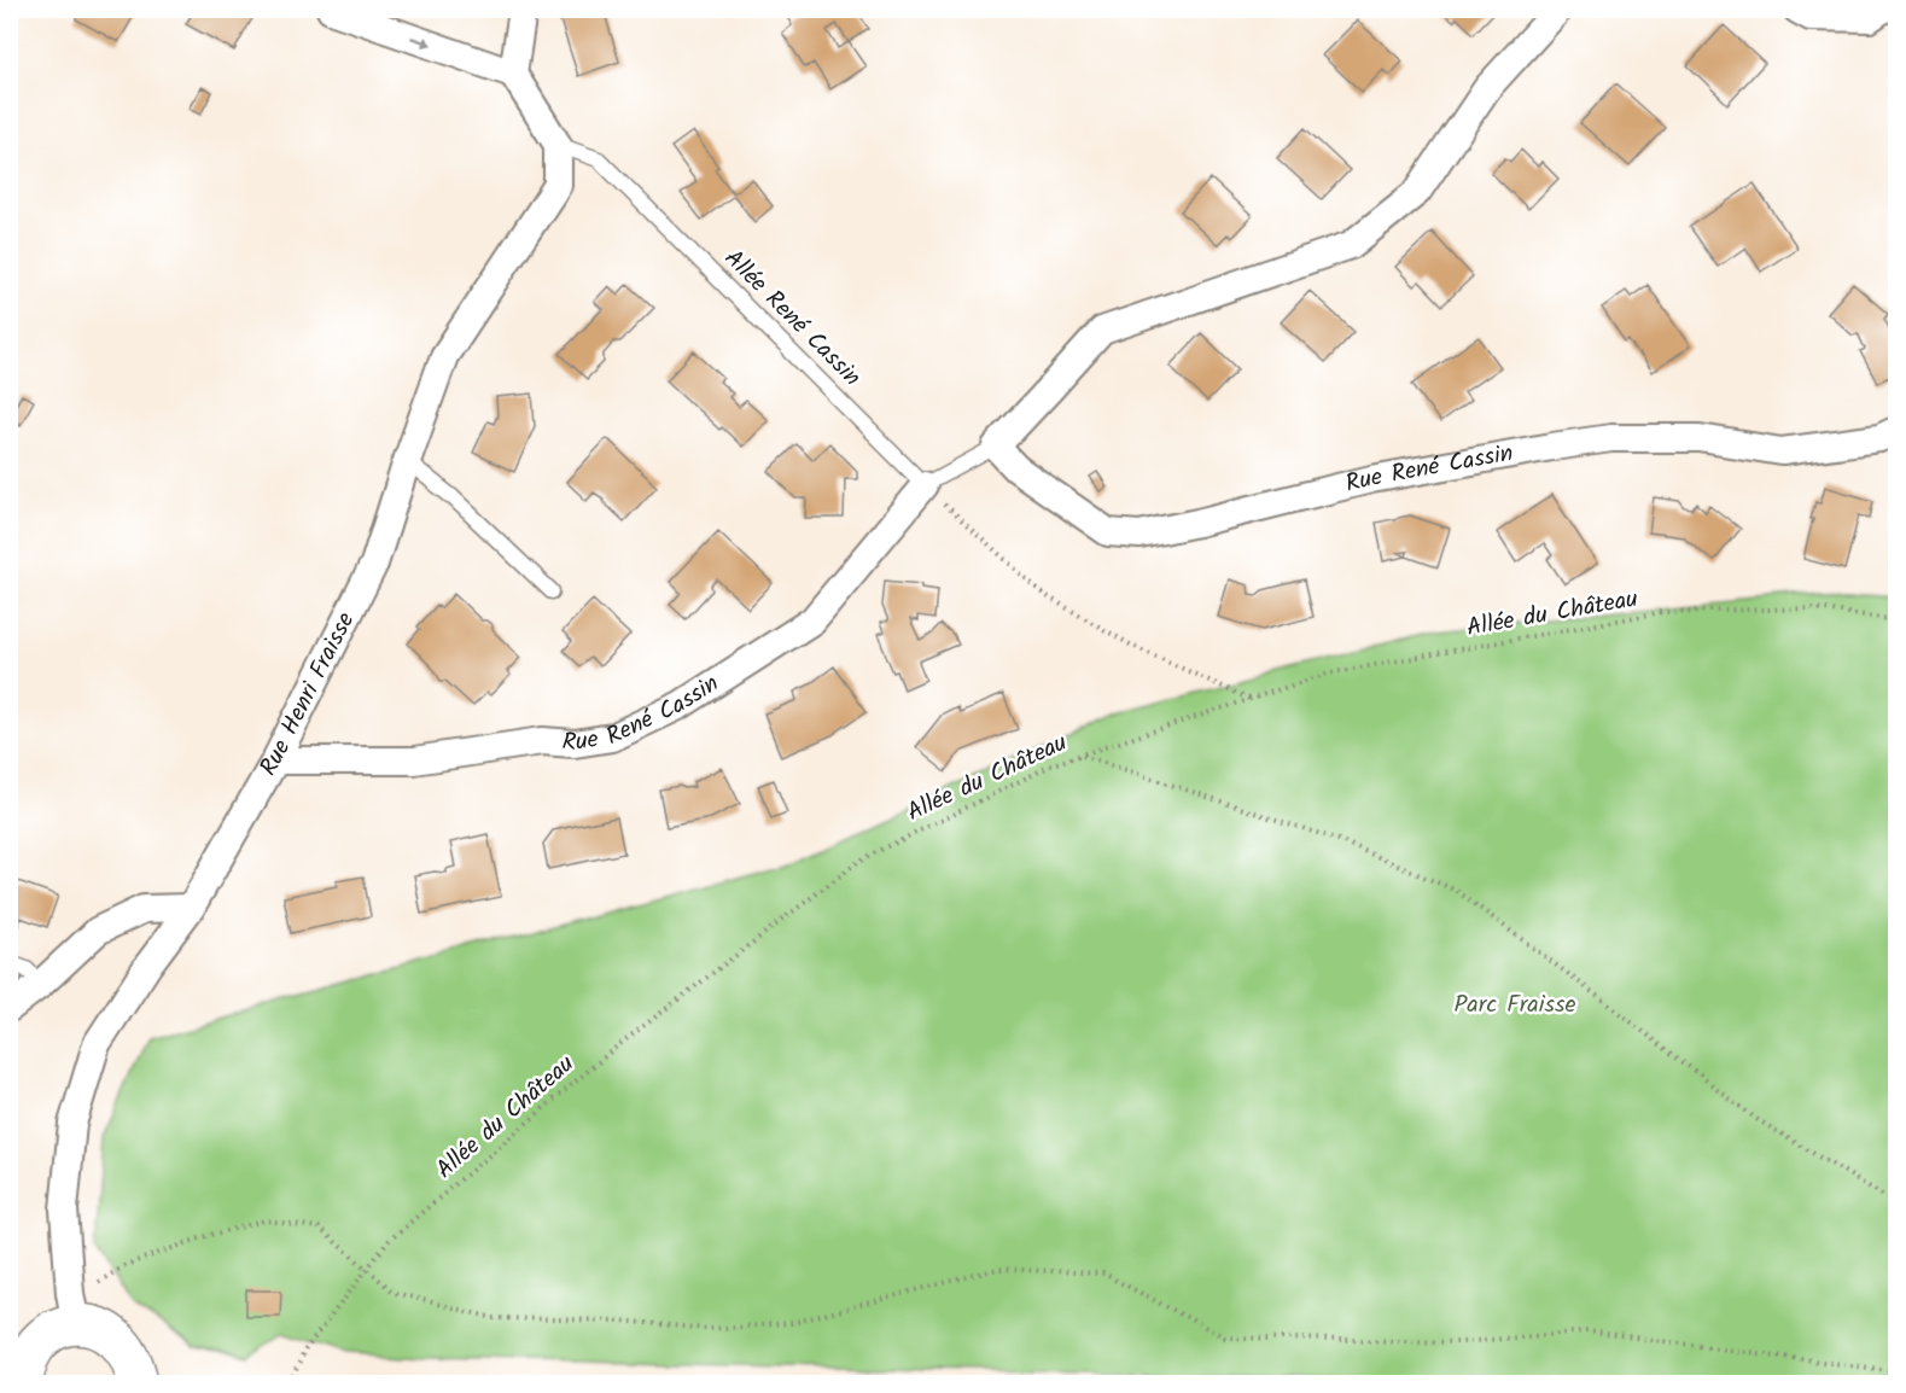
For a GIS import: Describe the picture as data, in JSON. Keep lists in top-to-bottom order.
{
  "streets": {
    "street": ["Rue René Cassin", "Rue Henri Fraisse"],
    "lane": ["Allée René Cassin"],
    "path": ["Allée du Château"]
  },
  "crossings": [
    ["Allée René Cassin", "Rue René Cassin"],
    ["Allée René Cassin", "Rue Henri Fraisse"],
    ["Rue René Cassin", "Rue Henri Fraisse"]
  ],
  "parks": ["Parc Fraisse"]
}
